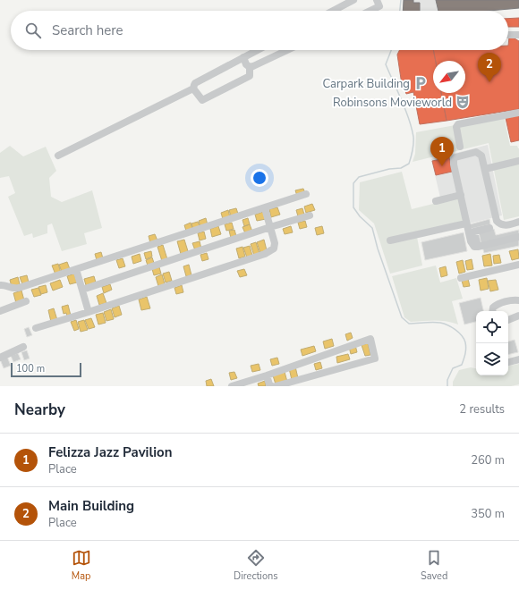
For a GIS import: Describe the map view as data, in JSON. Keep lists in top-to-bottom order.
{
  "places": {
    "parking": ["Carpark Building"],
    "theatre": ["Robinsons Movieworld"]
  },
  "scale_bar": "100 m",
  "north": "bottom left",
  "page": {
    "search": "Search here",
    "pins": ["2", "1"],
    "scale": "100 m",
    "heading": ["Nearby", "2 results"],
    "list": [
      {
        "mark": "1",
        "name": "Felizza Jazz Pavilion",
        "note": "Place",
        "value": "260 m"
      },
      {
        "mark": "2",
        "name": "Main Building",
        "note": "Place",
        "value": "350 m"
      }
    ],
    "nav": ["Map", "Directions", "Saved"]
  }
}
